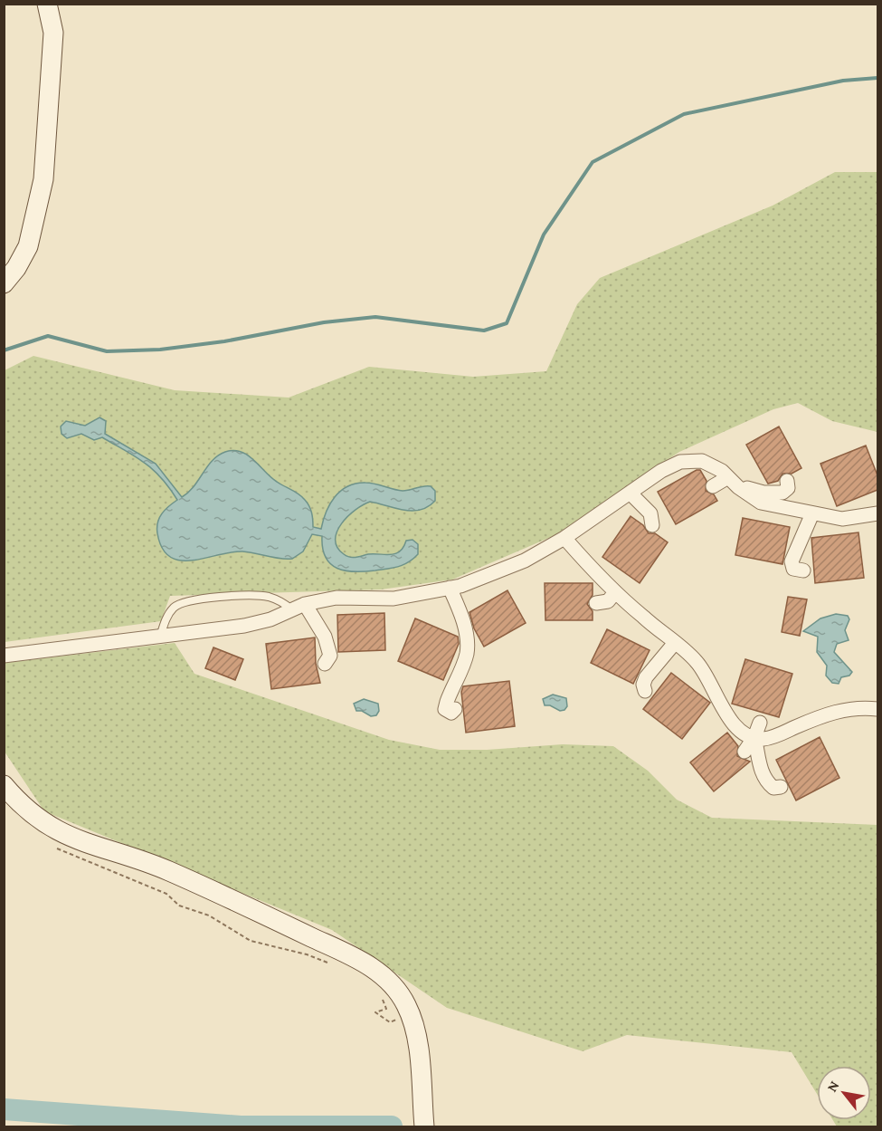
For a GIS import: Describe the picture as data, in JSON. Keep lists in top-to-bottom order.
{
  "north": "top left"
}
